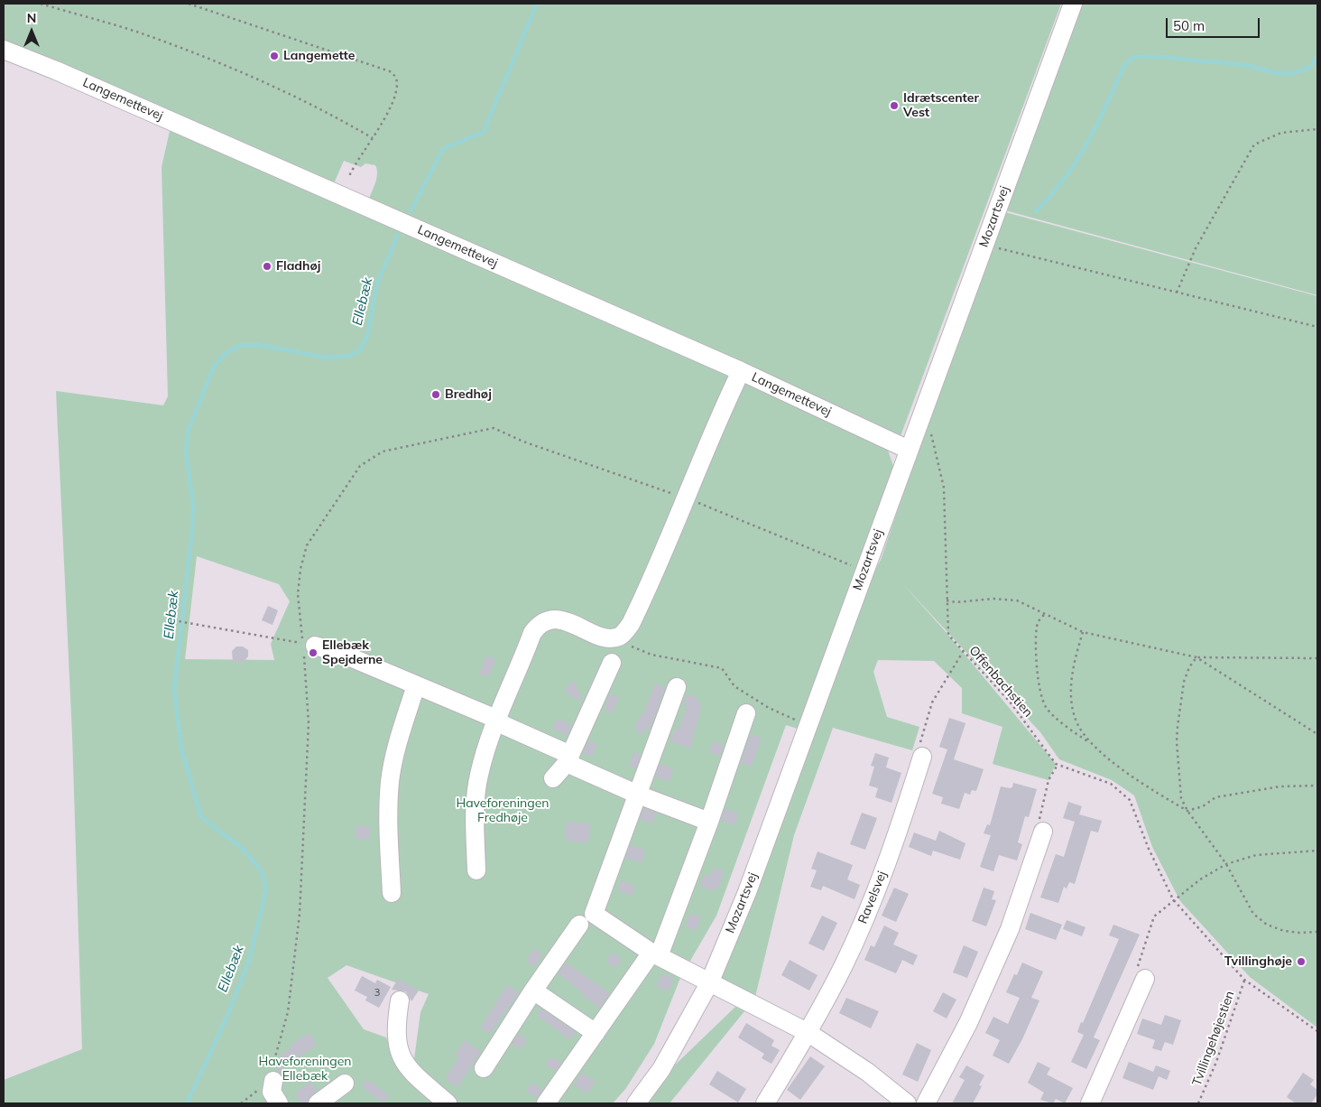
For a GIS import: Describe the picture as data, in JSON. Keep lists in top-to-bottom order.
{
  "streets": {
    "street": ["Langemettevej", "Mozartsvej", "Ravelsvej"],
    "path": ["Offenbachstien", "Tvillingehøjestien"]
  },
  "crossings": [
    ["Langemettevej", "Mozartsvej"]
  ],
  "water": ["Ellebæk"],
  "parks": ["Haveforeningen Fredhøje", "Haveforeningen Ellebæk"],
  "places": [
    "Langemette",
    "Idrætscenter Vest",
    "Fladhøj",
    "Bredhøj",
    "Ellebæk Spejderne",
    "Tvillinghøje"
  ],
  "house_numbers": ["3"],
  "scale_bar": "50 m",
  "north": "top"
}
